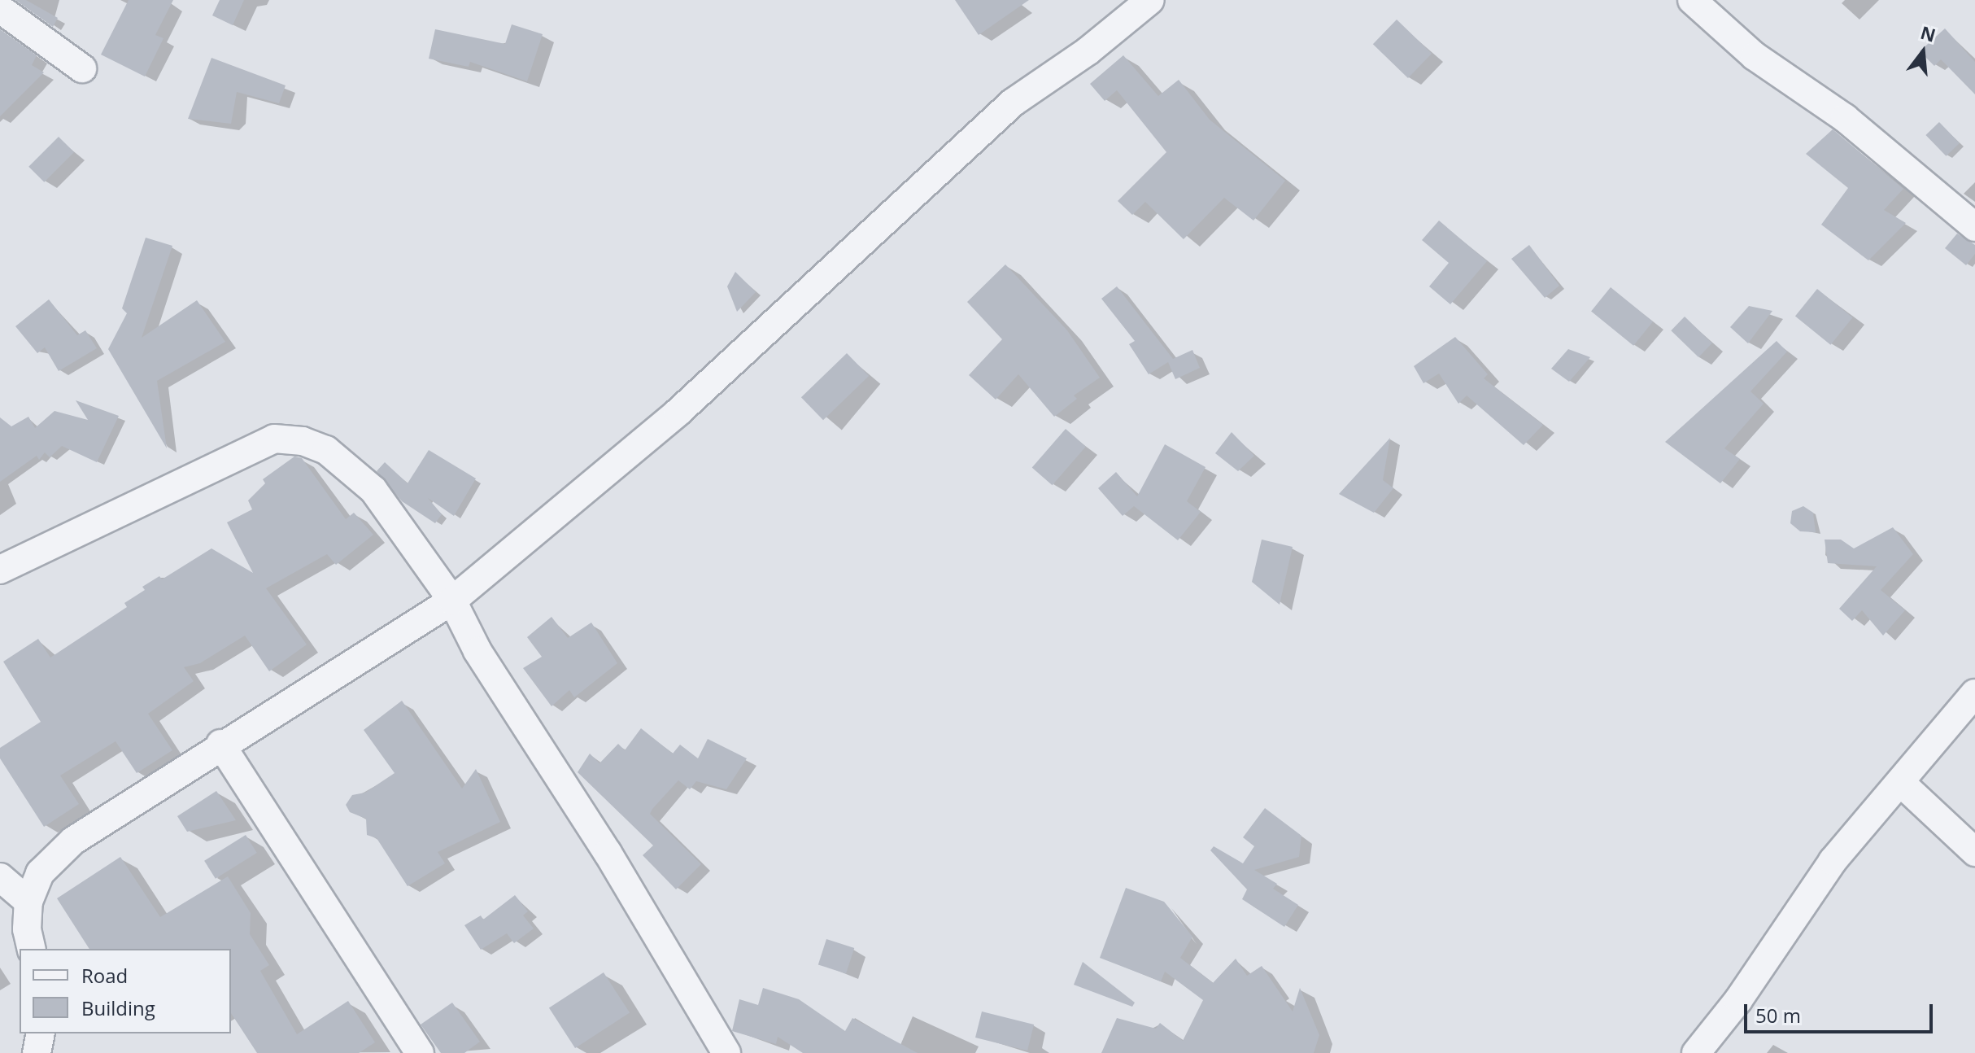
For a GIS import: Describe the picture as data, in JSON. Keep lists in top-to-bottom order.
{
  "legend": ["Road", "Building"],
  "scale_bar": "50 m",
  "north": "top"
}
